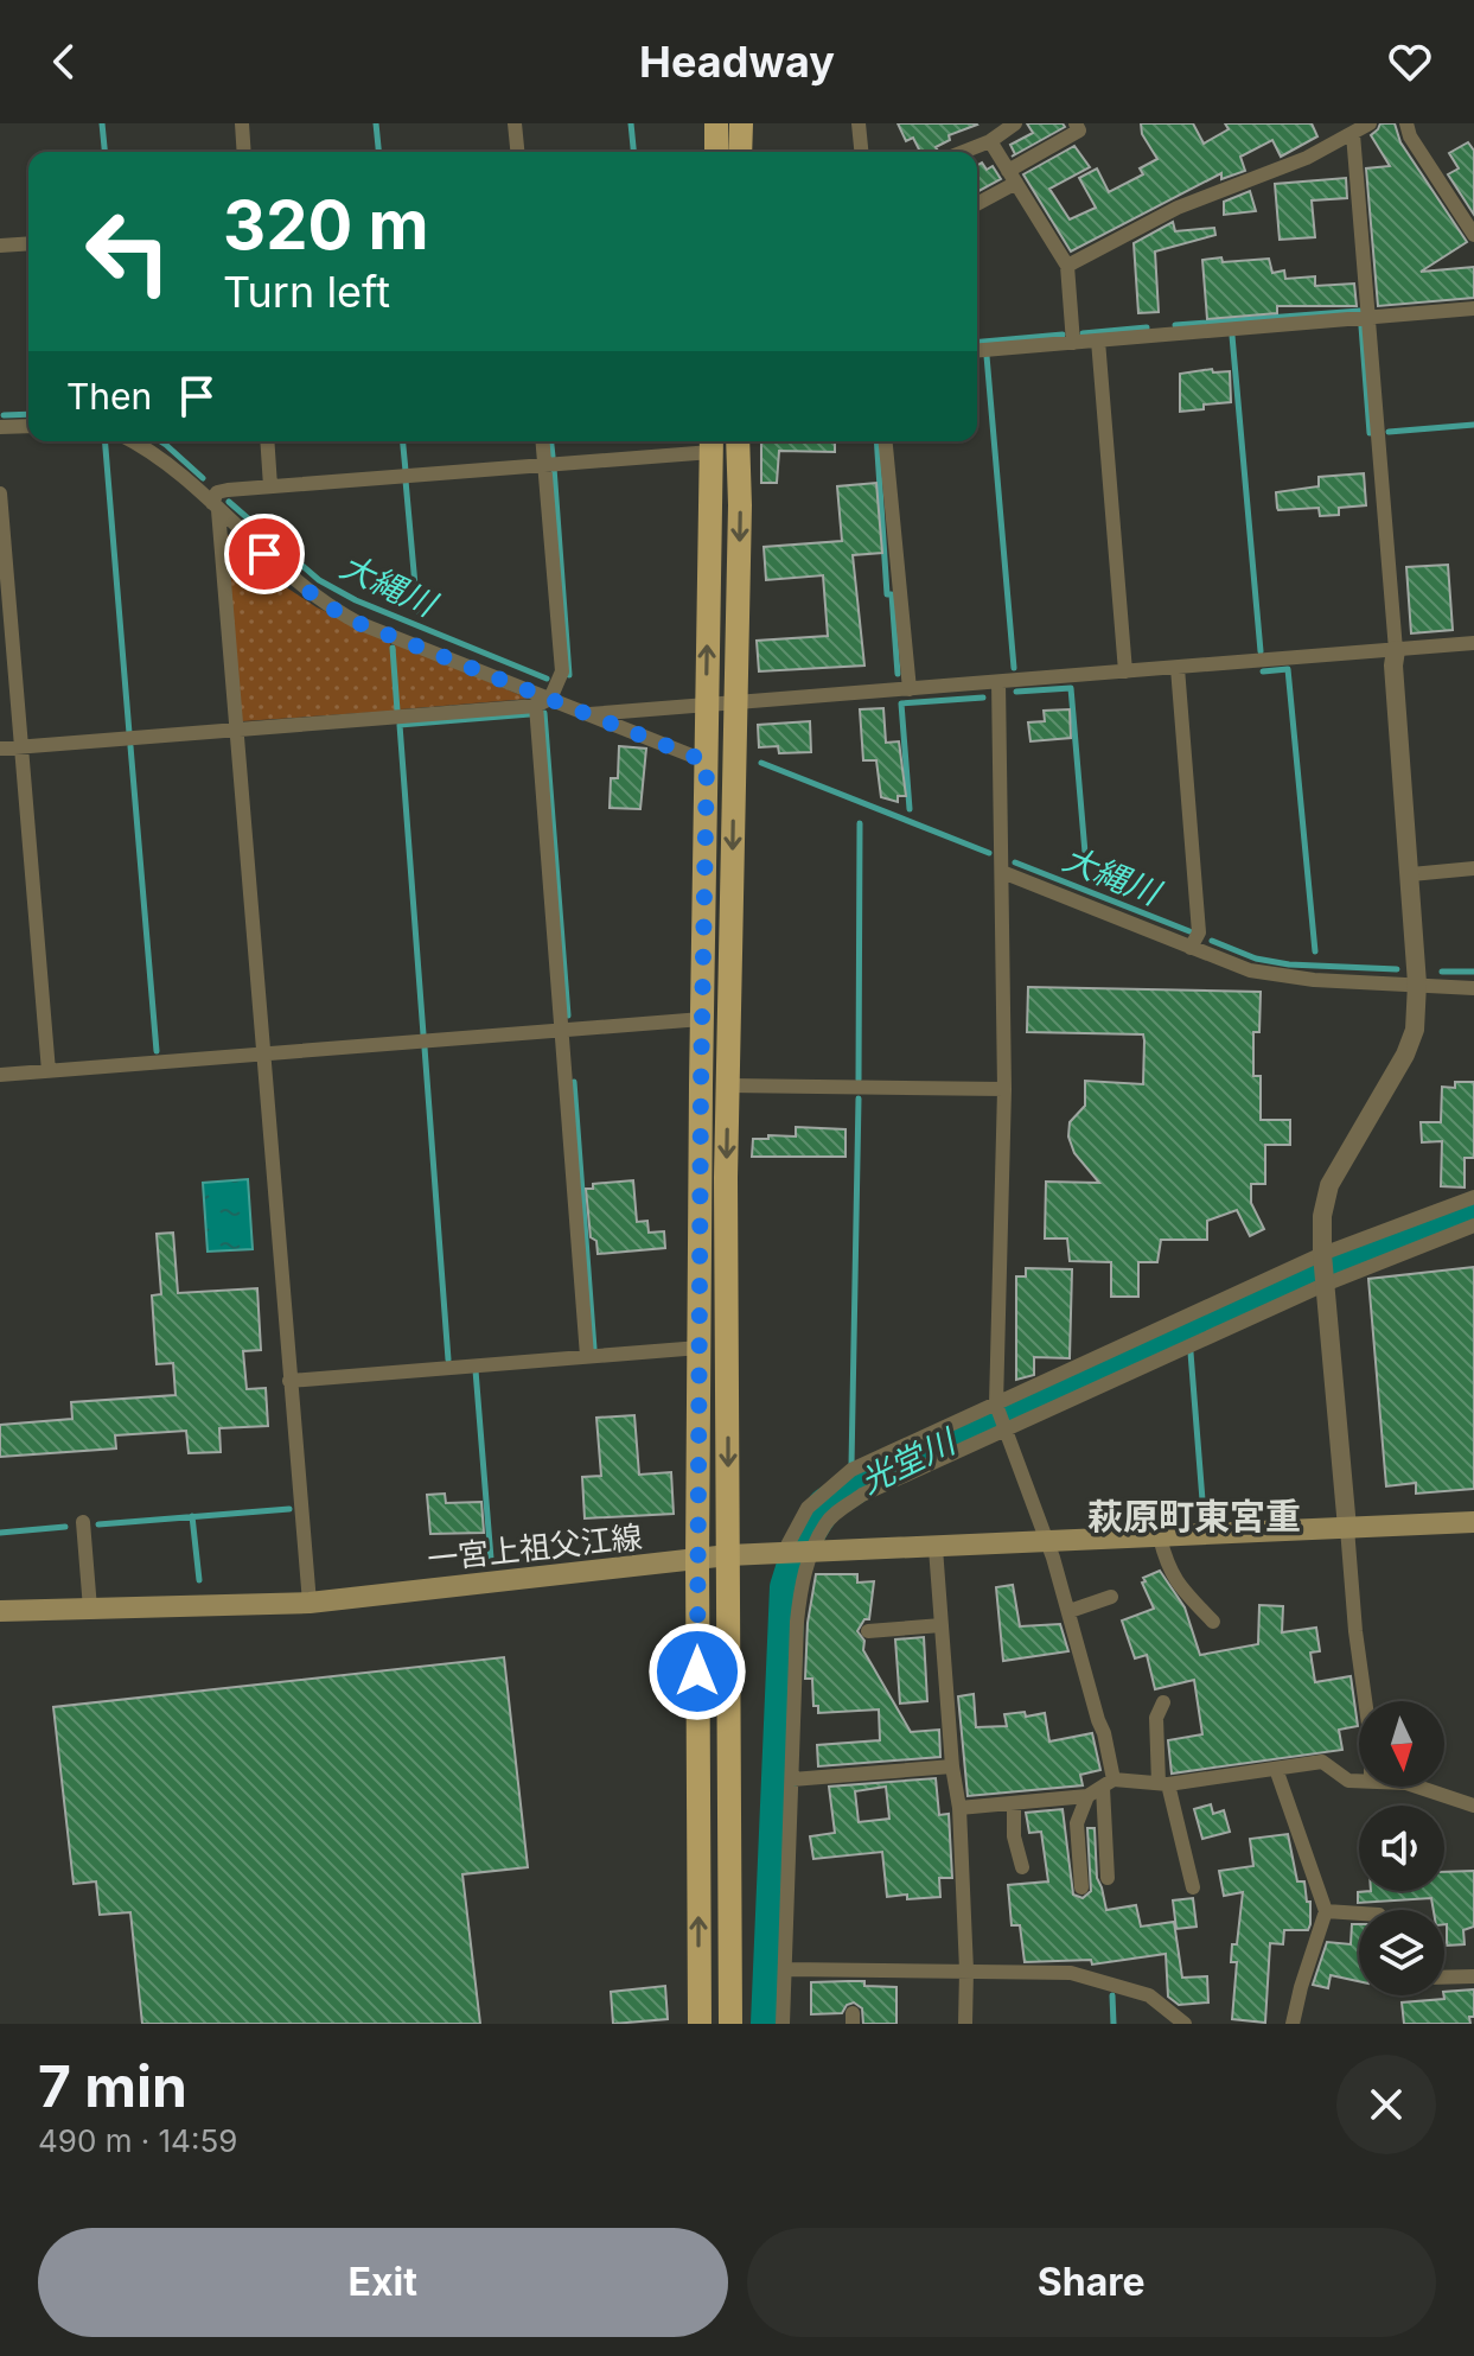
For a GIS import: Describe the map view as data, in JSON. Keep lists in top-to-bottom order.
{
  "streets": {
    "main road": ["一宮上祖父江線"]
  },
  "districts": ["萩原町東宮重"],
  "water": ["大縄川", "光堂川"],
  "north": "bottom",
  "page": {
    "header": "Headway",
    "turn": ["320 m", "Turn left"],
    "then": "Then",
    "heading": ["7 min", "490 m · 14:59"],
    "buttons": ["Exit", "Share"]
  }
}
